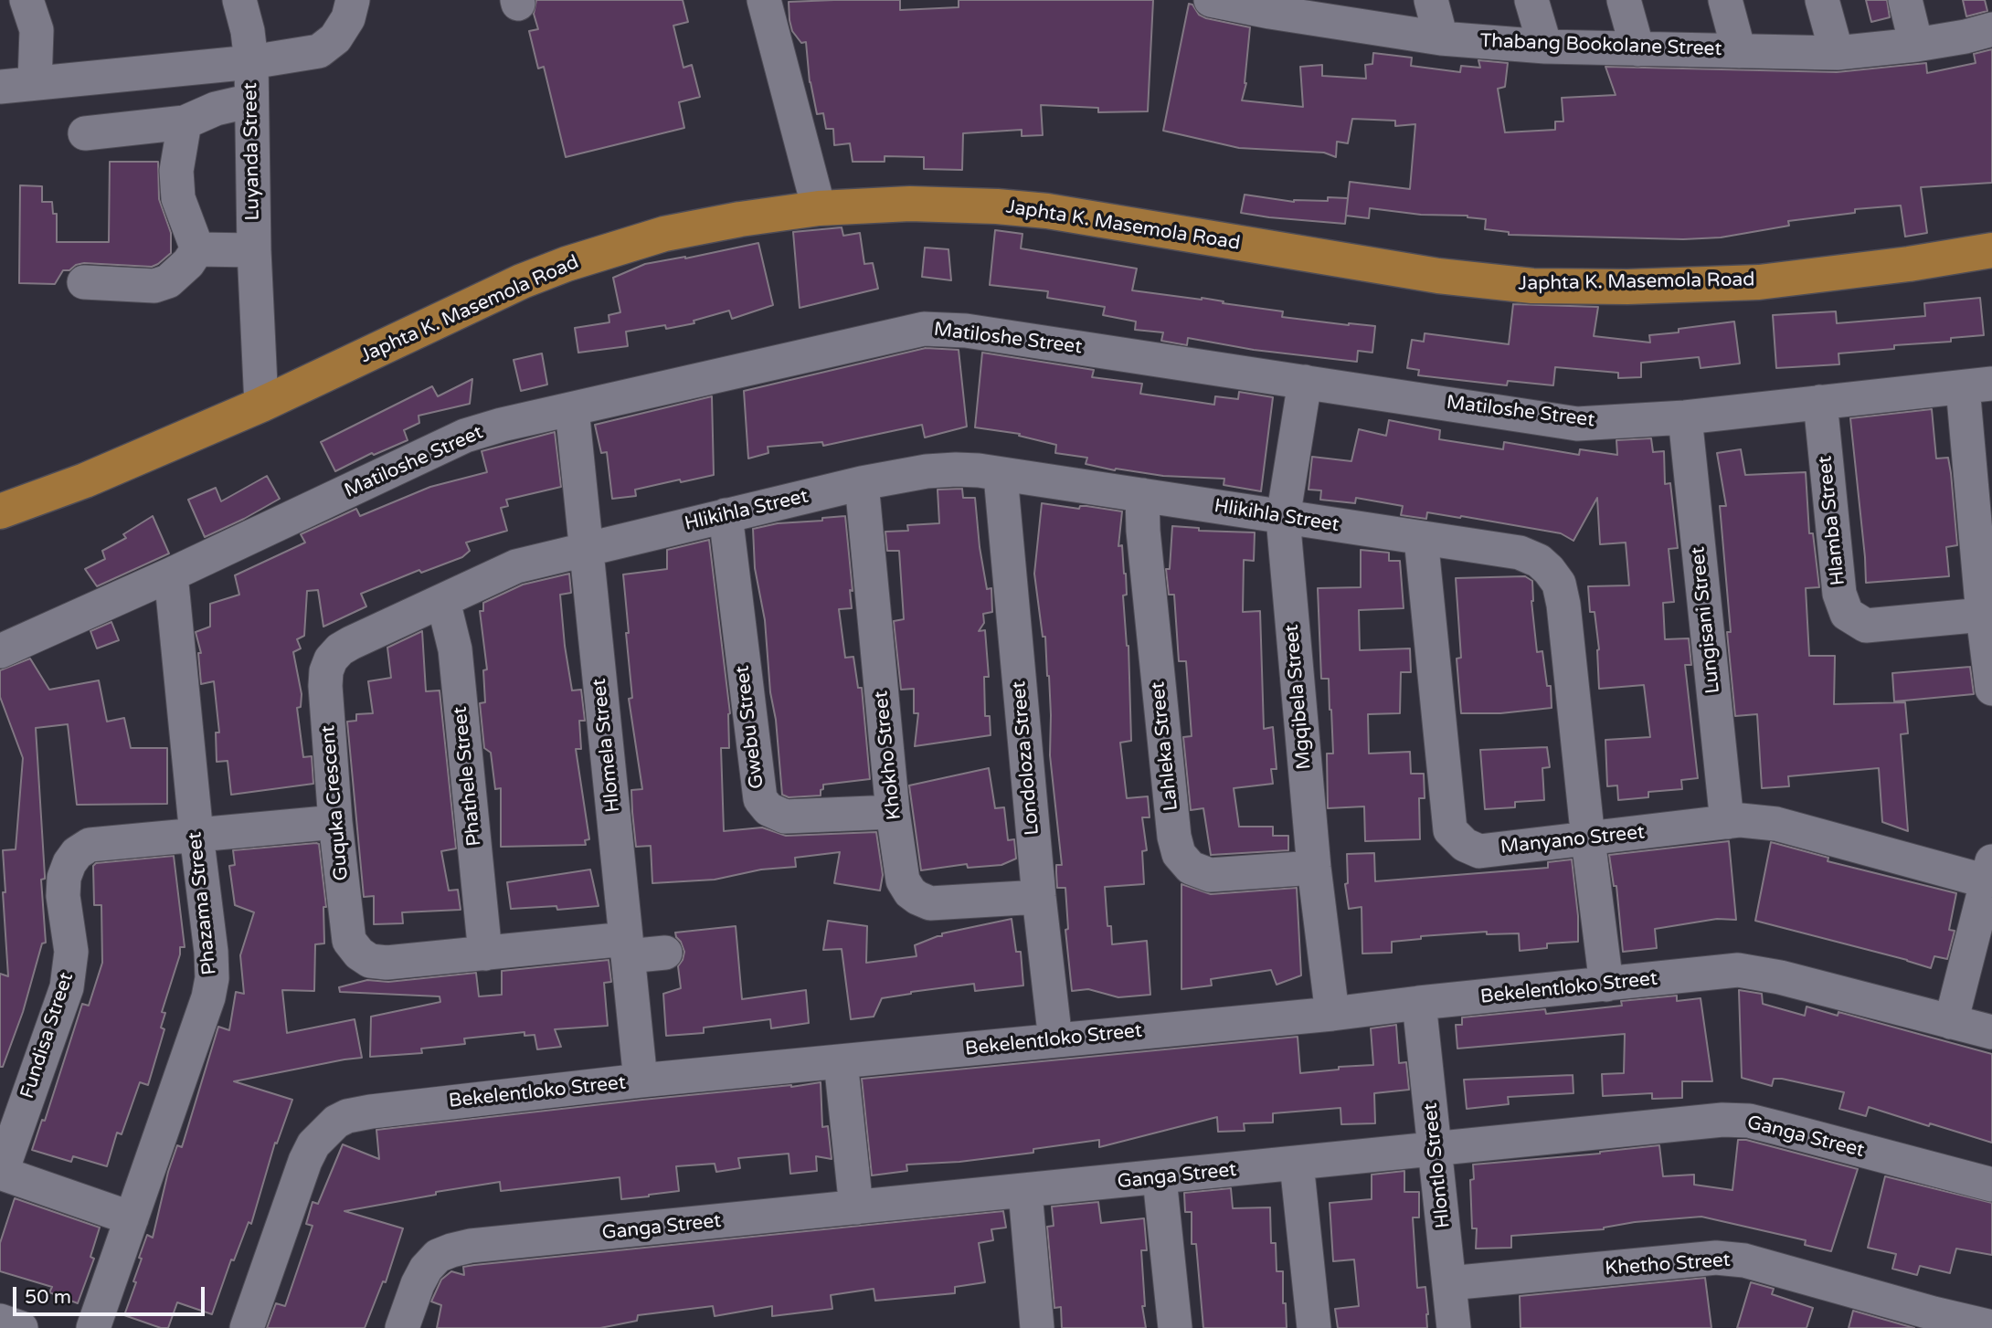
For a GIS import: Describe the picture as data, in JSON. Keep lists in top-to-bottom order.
{
  "streets": {
    "main road": ["Japhta K. Masemola Road"],
    "street": [
      "Thabang Bookolane Street",
      "Luyanda Street",
      "Matiloshe Street",
      "Hlikihla Street",
      "Hlamba Street",
      "Lungisani Street",
      "Mgqibela Street",
      "Gwebu Street",
      "Hlomela Street",
      "Lahleka Street",
      "Khokho Street",
      "Londoloza Street",
      "Phathele Street",
      "Guquka Crescent",
      "Manyano Street",
      "Phazama Street",
      "Bekelentloko Street",
      "Fundisa Street",
      "Ganga Street",
      "Hlontlo Street",
      "Khetho Street"
    ]
  },
  "crossings": [
    ["Luyanda Street", "Japhta K. Masemola Road"],
    ["Matiloshe Street", "Hlamba Street"],
    ["Matiloshe Street", "Lungisani Street"],
    ["Matiloshe Street", "Mgqibela Street"],
    ["Matiloshe Street", "Hlomela Street"],
    ["Matiloshe Street", "Phazama Street"],
    ["Hlikihla Street", "Mgqibela Street"],
    ["Hlikihla Street", "Gwebu Street"],
    ["Hlikihla Street", "Hlomela Street"],
    ["Hlikihla Street", "Lahleka Street"],
    ["Hlikihla Street", "Khokho Street"],
    ["Hlikihla Street", "Londoloza Street"],
    ["Hlikihla Street", "Guquka Crescent"],
    ["Hlikihla Street", "Manyano Street"],
    ["Hlikihla Street", "Bekelentloko Street"],
    ["Lungisani Street", "Manyano Street"],
    ["Mgqibela Street", "Lahleka Street"],
    ["Mgqibela Street", "Bekelentloko Street"],
    ["Gwebu Street", "Khokho Street"],
    ["Hlomela Street", "Guquka Crescent"],
    ["Hlomela Street", "Bekelentloko Street"],
    ["Khokho Street", "Londoloza Street"],
    ["Londoloza Street", "Bekelentloko Street"],
    ["Phathele Street", "Guquka Crescent"],
    ["Guquka Crescent", "Fundisa Street"],
    ["Phazama Street", "Fundisa Street"],
    ["Bekelentloko Street", "Hlontlo Street"],
    ["Ganga Street", "Hlontlo Street"],
    ["Hlontlo Street", "Khetho Street"]
  ],
  "scale_bar": "50 m"
}
